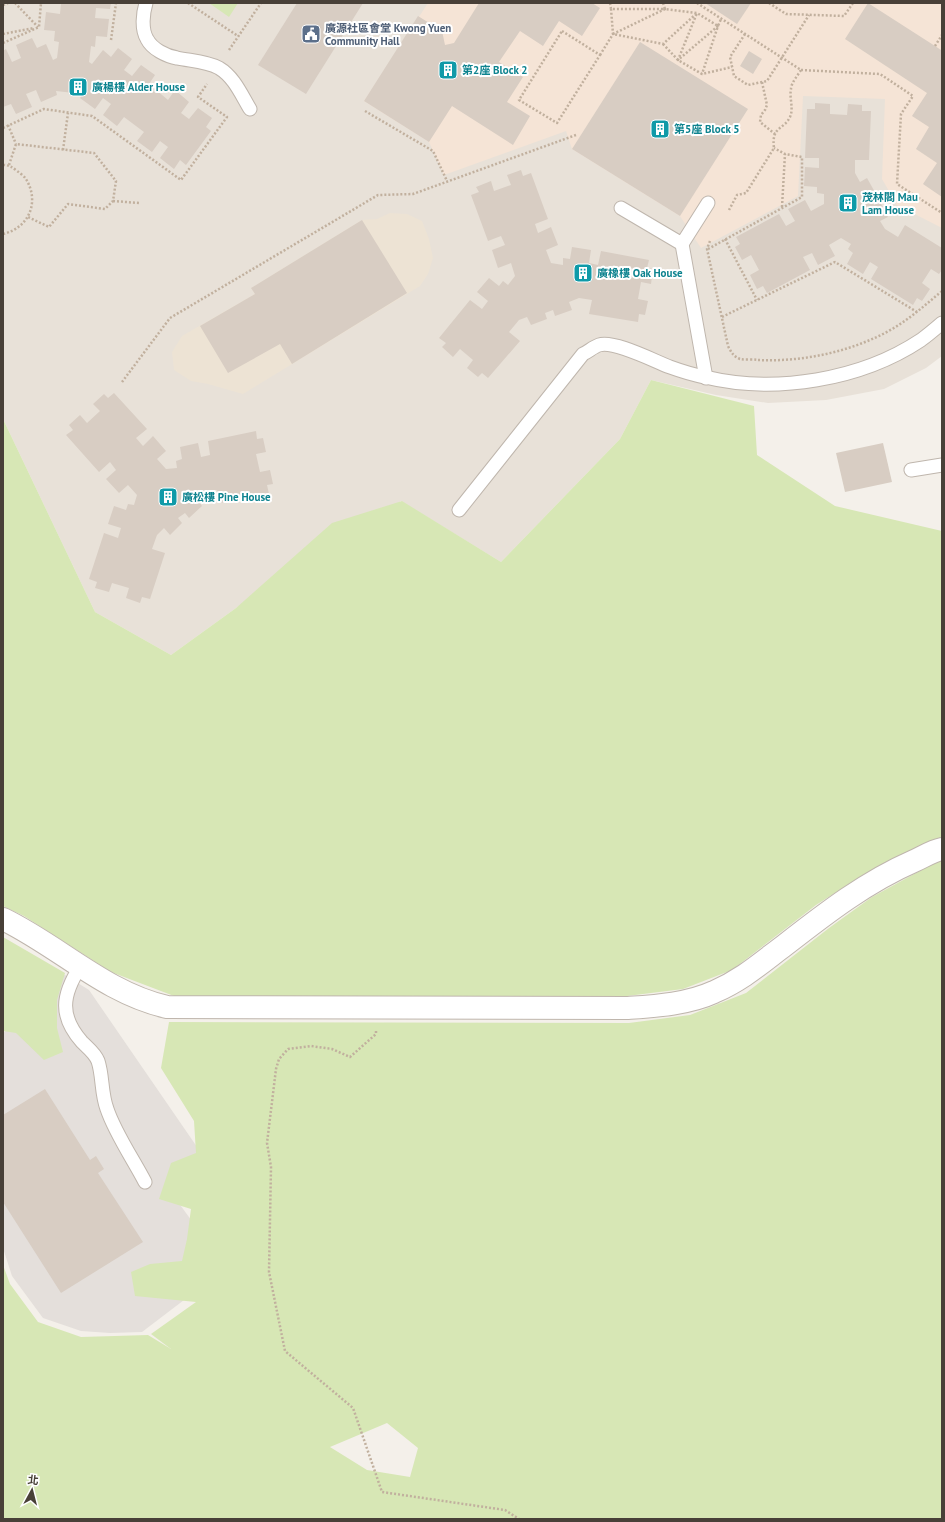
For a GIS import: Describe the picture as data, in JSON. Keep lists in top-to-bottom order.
{
  "places": {
    "public building": ["廣源社區會堂 Kwong Yuen Community Hall"],
    "building": [
      "第2座 Block 2",
      "廣楊樓 Alder House",
      "第5座 Block 5",
      "茂林閣 Mau Lam House",
      "廣橡樓 Oak House",
      "廣松樓 Pine House"
    ]
  },
  "north": "top"
}
